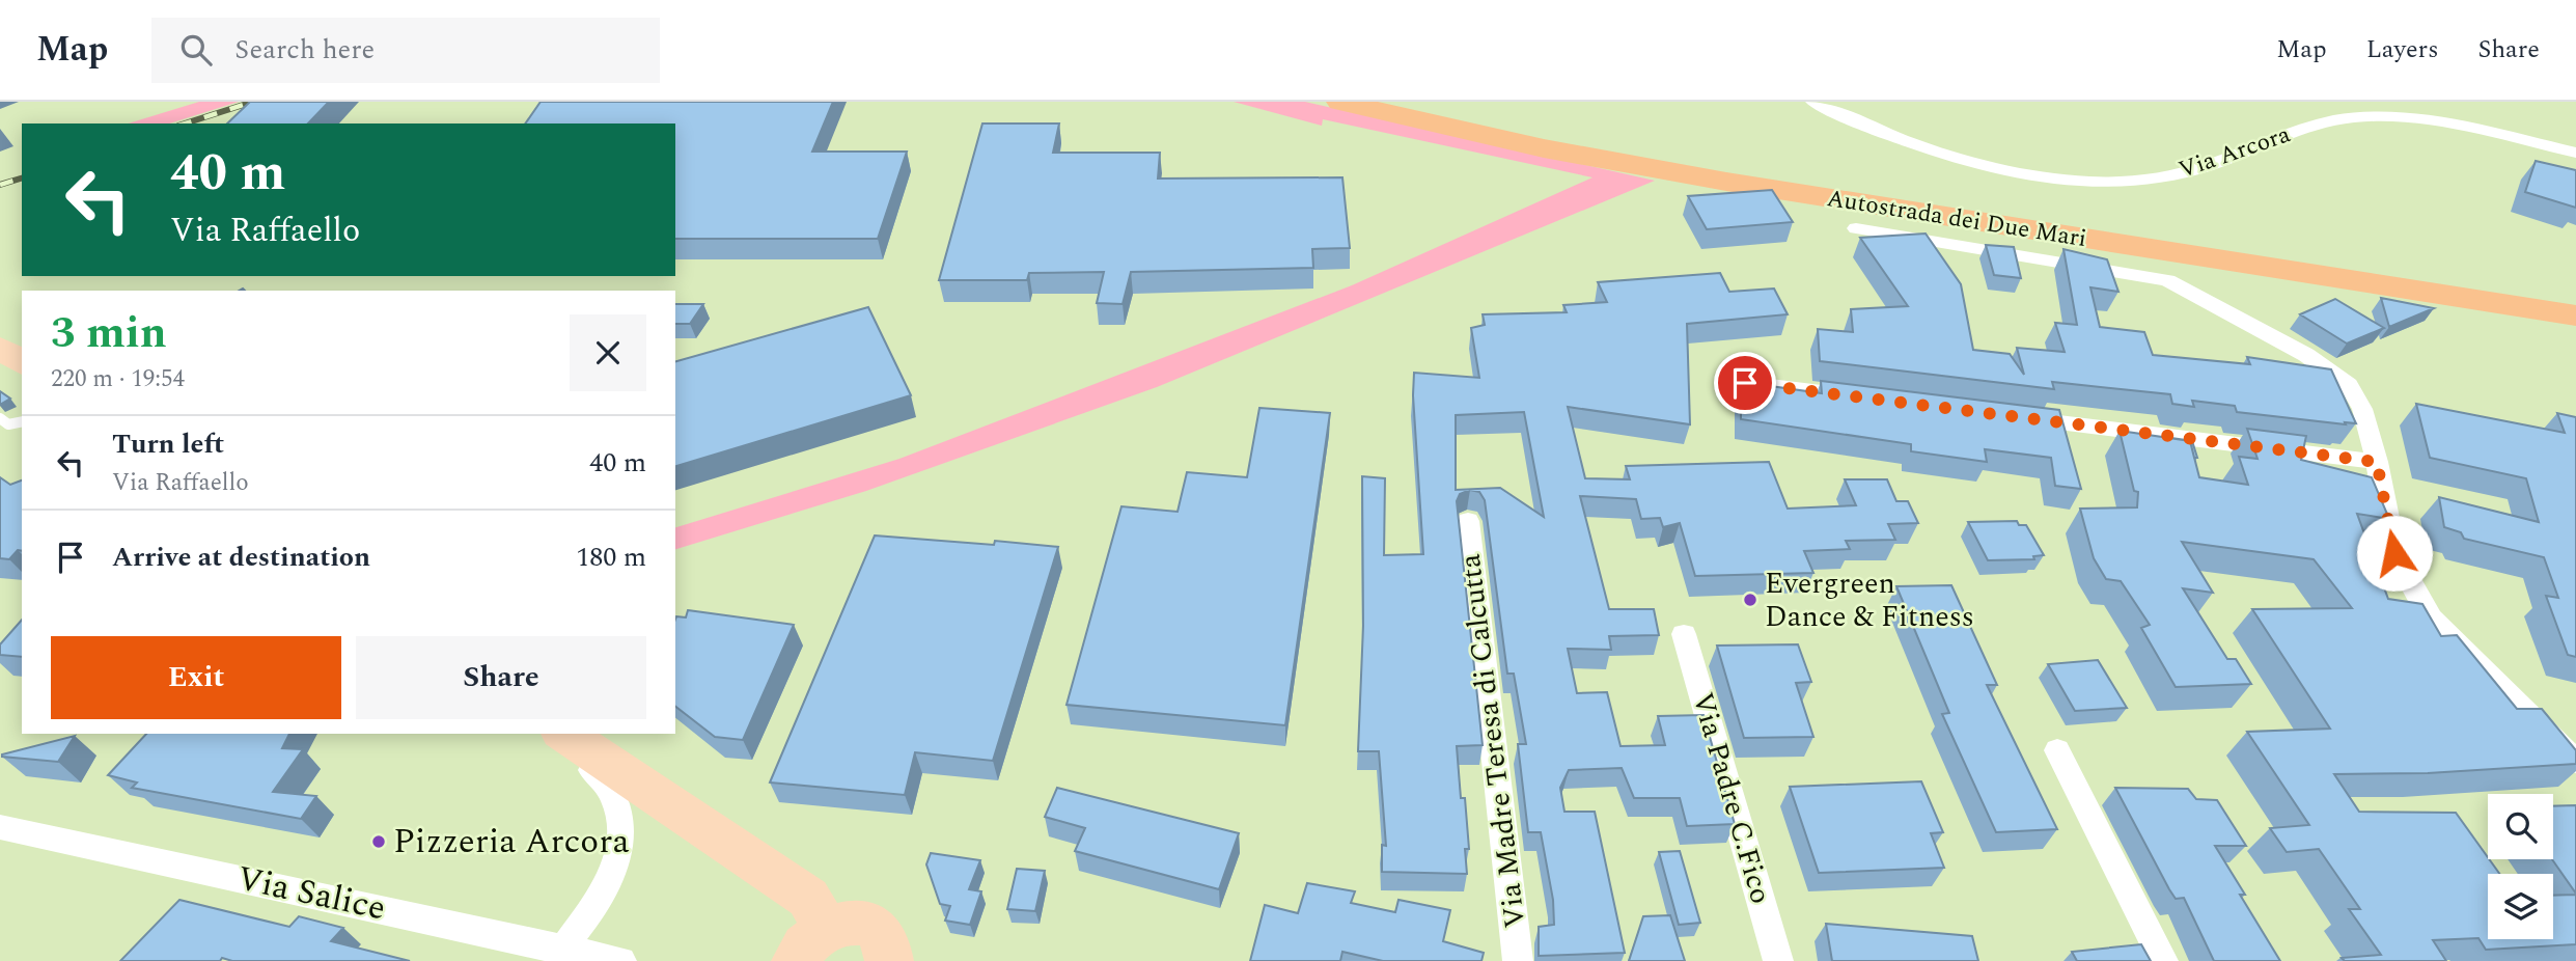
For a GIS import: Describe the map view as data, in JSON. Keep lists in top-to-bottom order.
{
  "streets": {
    "highway": ["Autostrada dei Due Mari"],
    "street": [
      "Via Arcora",
      "Via Madre Teresa di Calcutta",
      "Via Padre C.Fico",
      "Via Salice"
    ]
  },
  "places": ["Evergreen Dance & Fitness", "Pizzeria Arcora"],
  "page": {
    "header": "Map",
    "search": "Search here",
    "nav": ["Map", "Layers", "Share"],
    "turn": ["40 m", "Via Raffaello"],
    "heading": ["3 min", "220 m · 19:54"],
    "list": [
      {
        "name": "Turn left",
        "note": "Via Raffaello",
        "value": "40 m"
      },
      {
        "name": "Arrive at destination",
        "value": "180 m"
      }
    ],
    "buttons": ["Exit", "Share"]
  }
}
